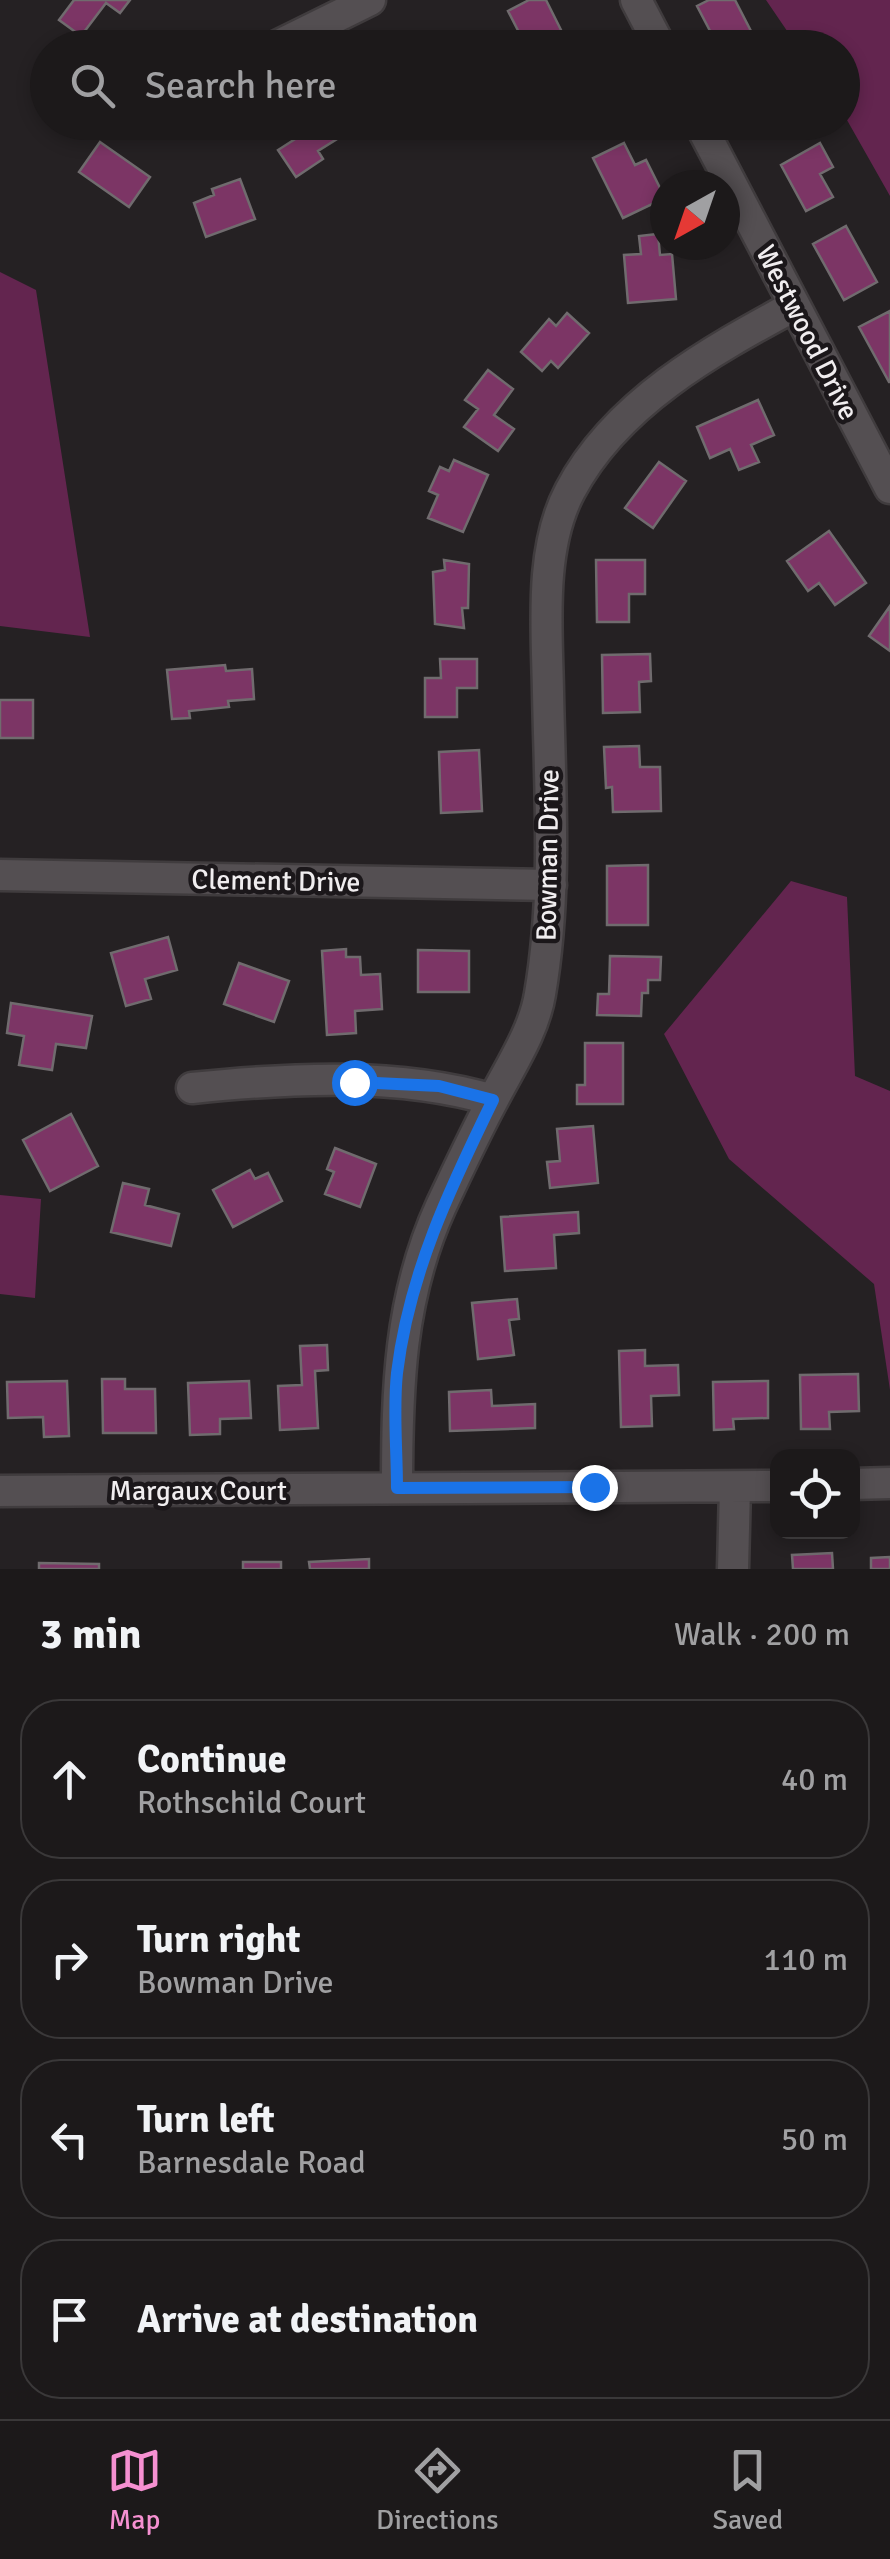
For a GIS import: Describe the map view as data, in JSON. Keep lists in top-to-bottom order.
{
  "streets": {
    "street": [
      "Westwood Drive",
      "Bowman Drive",
      "Clement Drive",
      "Margaux Court"
    ]
  },
  "crossings": [
    ["Westwood Drive", "Bowman Drive"],
    ["Bowman Drive", "Clement Drive"],
    ["Bowman Drive", "Margaux Court"]
  ],
  "north": "bottom left",
  "page": {
    "search": "Search here",
    "heading": ["3 min", "Walk · 200 m"],
    "list": [
      ["Continue", "Rothschild Court", "40 m"],
      ["Turn right", "Bowman Drive", "110 m"],
      ["Turn left", "Barnesdale Road", "50 m"],
      "Arrive at destination"
    ],
    "nav": ["Map", "Directions", "Saved"]
  }
}
